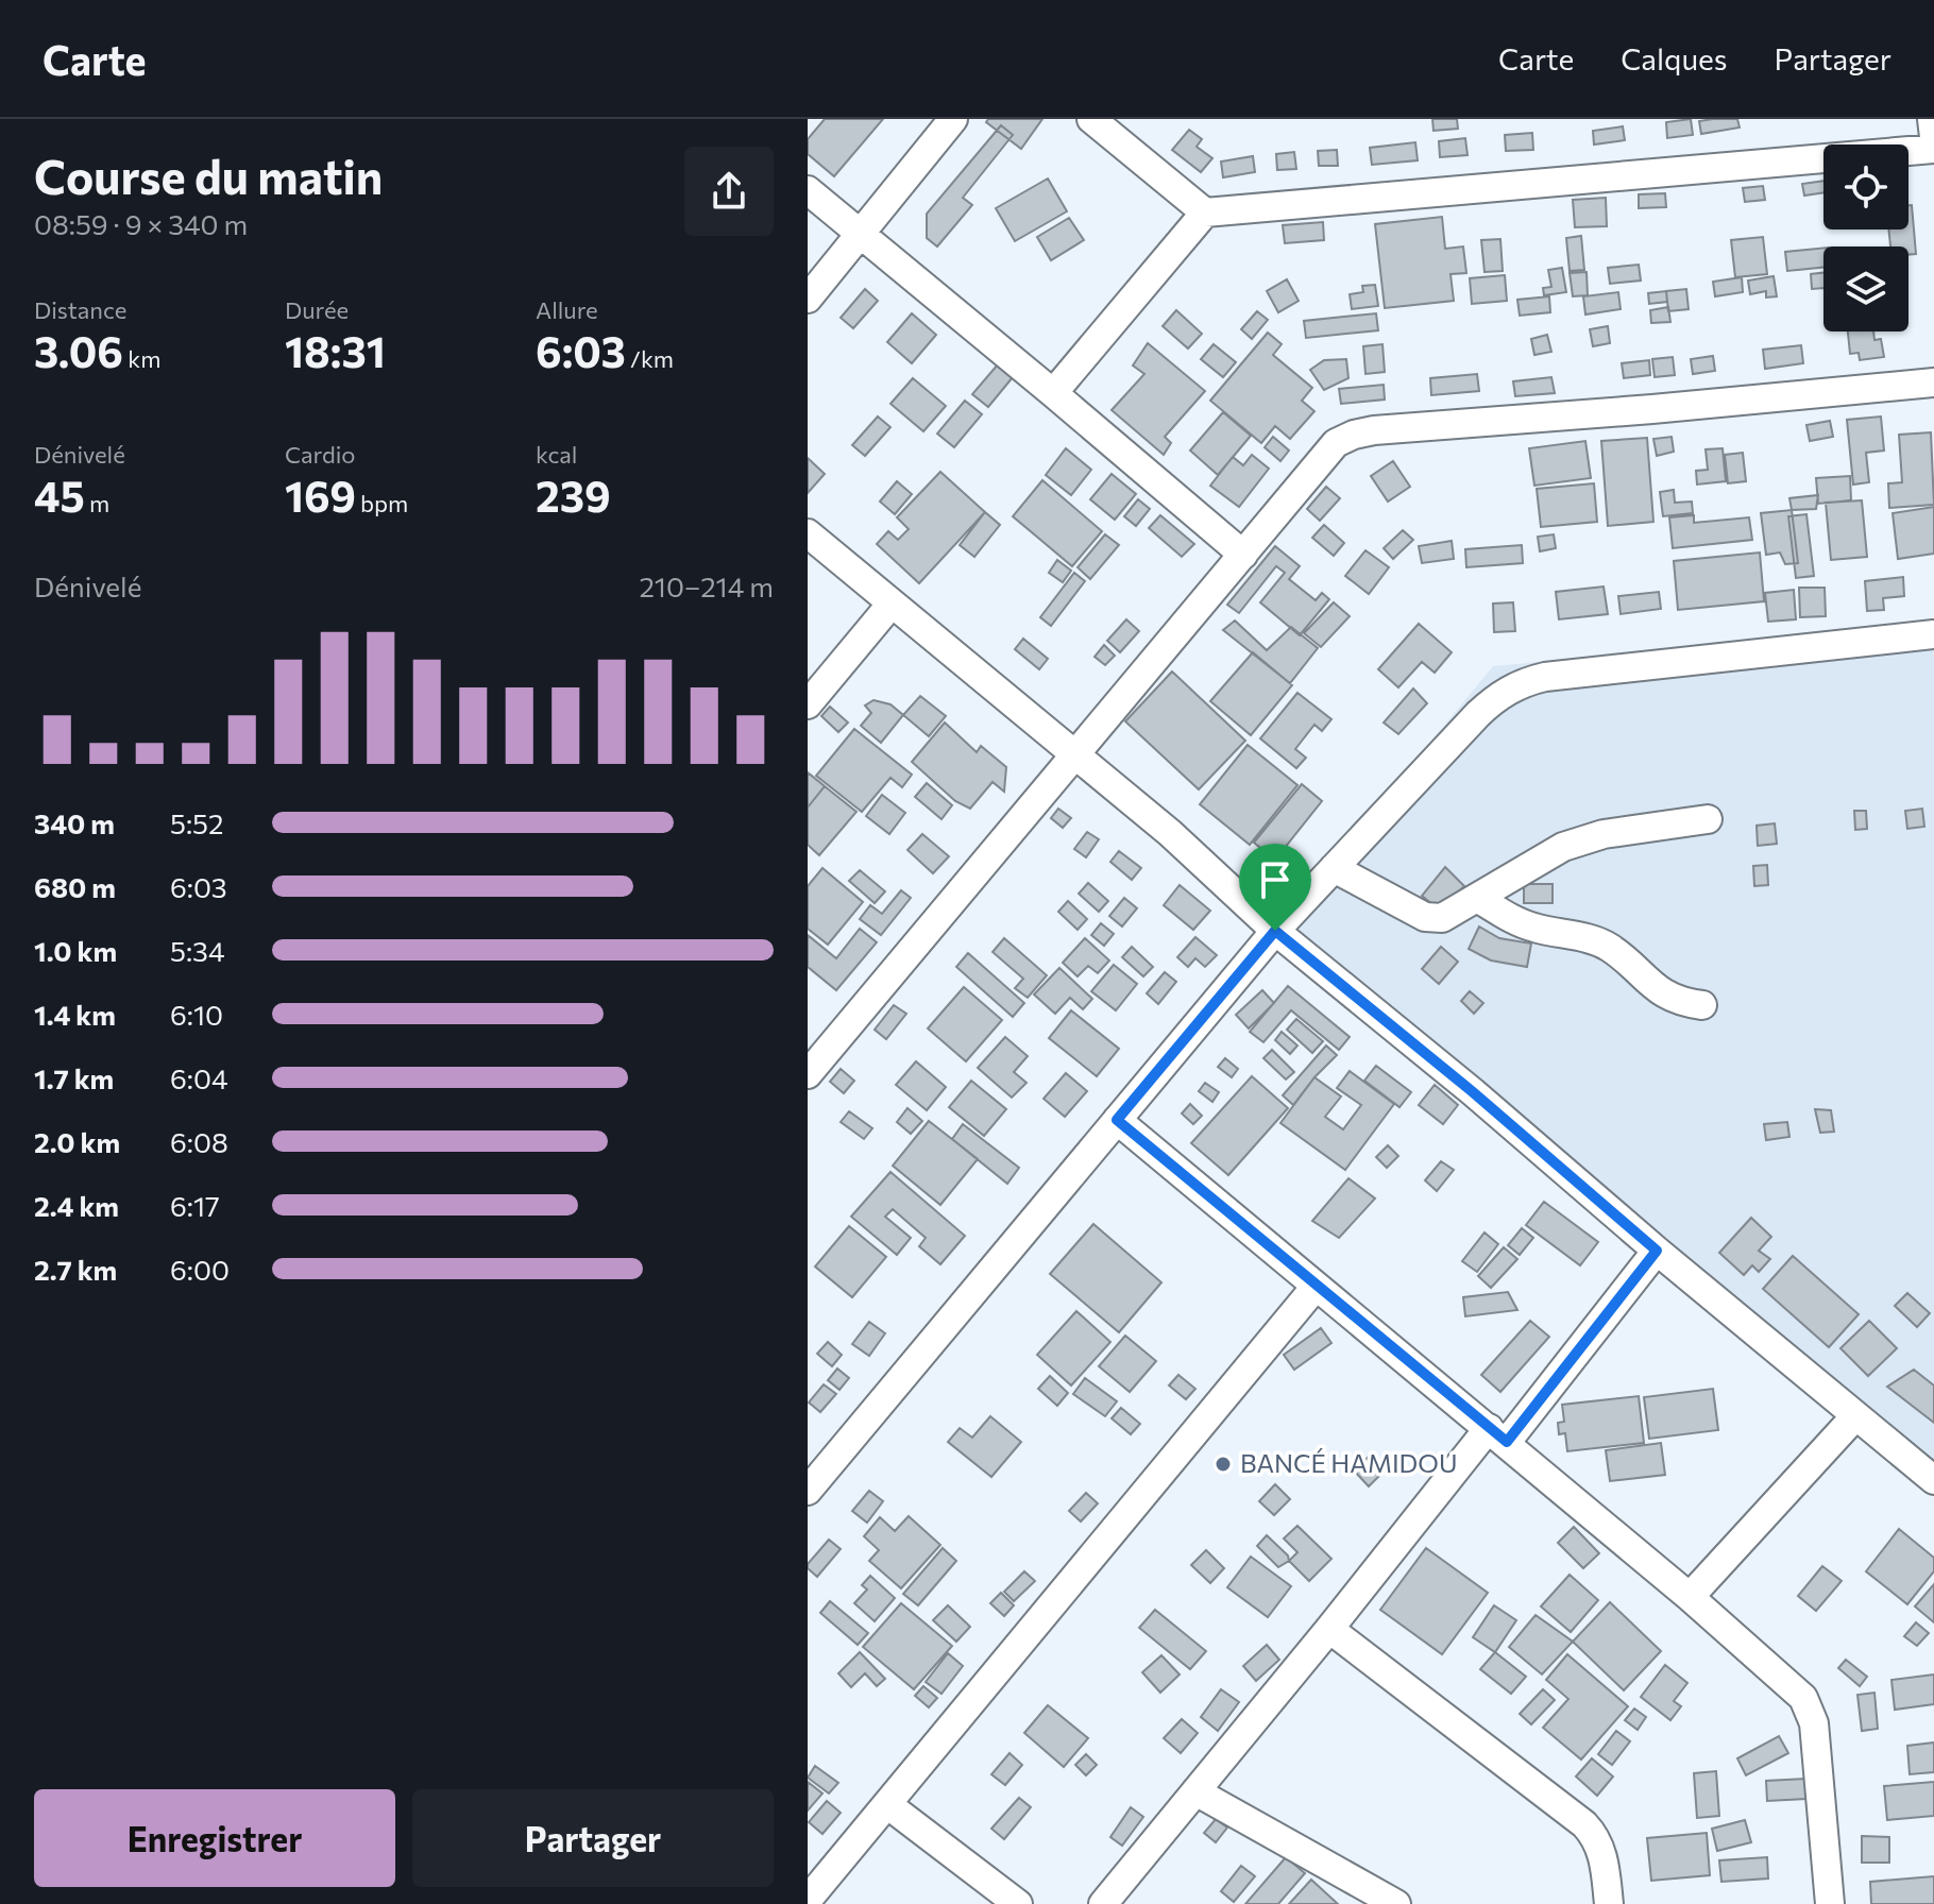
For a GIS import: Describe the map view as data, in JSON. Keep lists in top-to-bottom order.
{
  "places": ["BANCÉ HAMIDOU"],
  "page": {
    "header": "Carte",
    "nav": ["Carte", "Calques", "Partager"],
    "heading": ["Course du matin", "08:59 · 9 × 340 m"],
    "stats": [
      ["Distance", "3.06 km"],
      ["Durée", "18:31"],
      ["Allure", "6:03 /km"],
      ["Dénivelé", "45 m"],
      ["Cardio", "169 bpm"],
      ["kcal", "239"]
    ],
    "chart": ["Dénivelé", "210–214 m"],
    "list": [
      {
        "name": "340 m",
        "note": "5:52"
      },
      {
        "name": "680 m",
        "note": "6:03"
      },
      {
        "name": "1.0 km",
        "note": "5:34"
      },
      {
        "name": "1.4 km",
        "note": "6:10"
      },
      {
        "name": "1.7 km",
        "note": "6:04"
      },
      {
        "name": "2.0 km",
        "note": "6:08"
      },
      {
        "name": "2.4 km",
        "note": "6:17"
      },
      {
        "name": "2.7 km",
        "note": "6:00"
      }
    ],
    "buttons": ["Enregistrer", "Partager"]
  }
}
